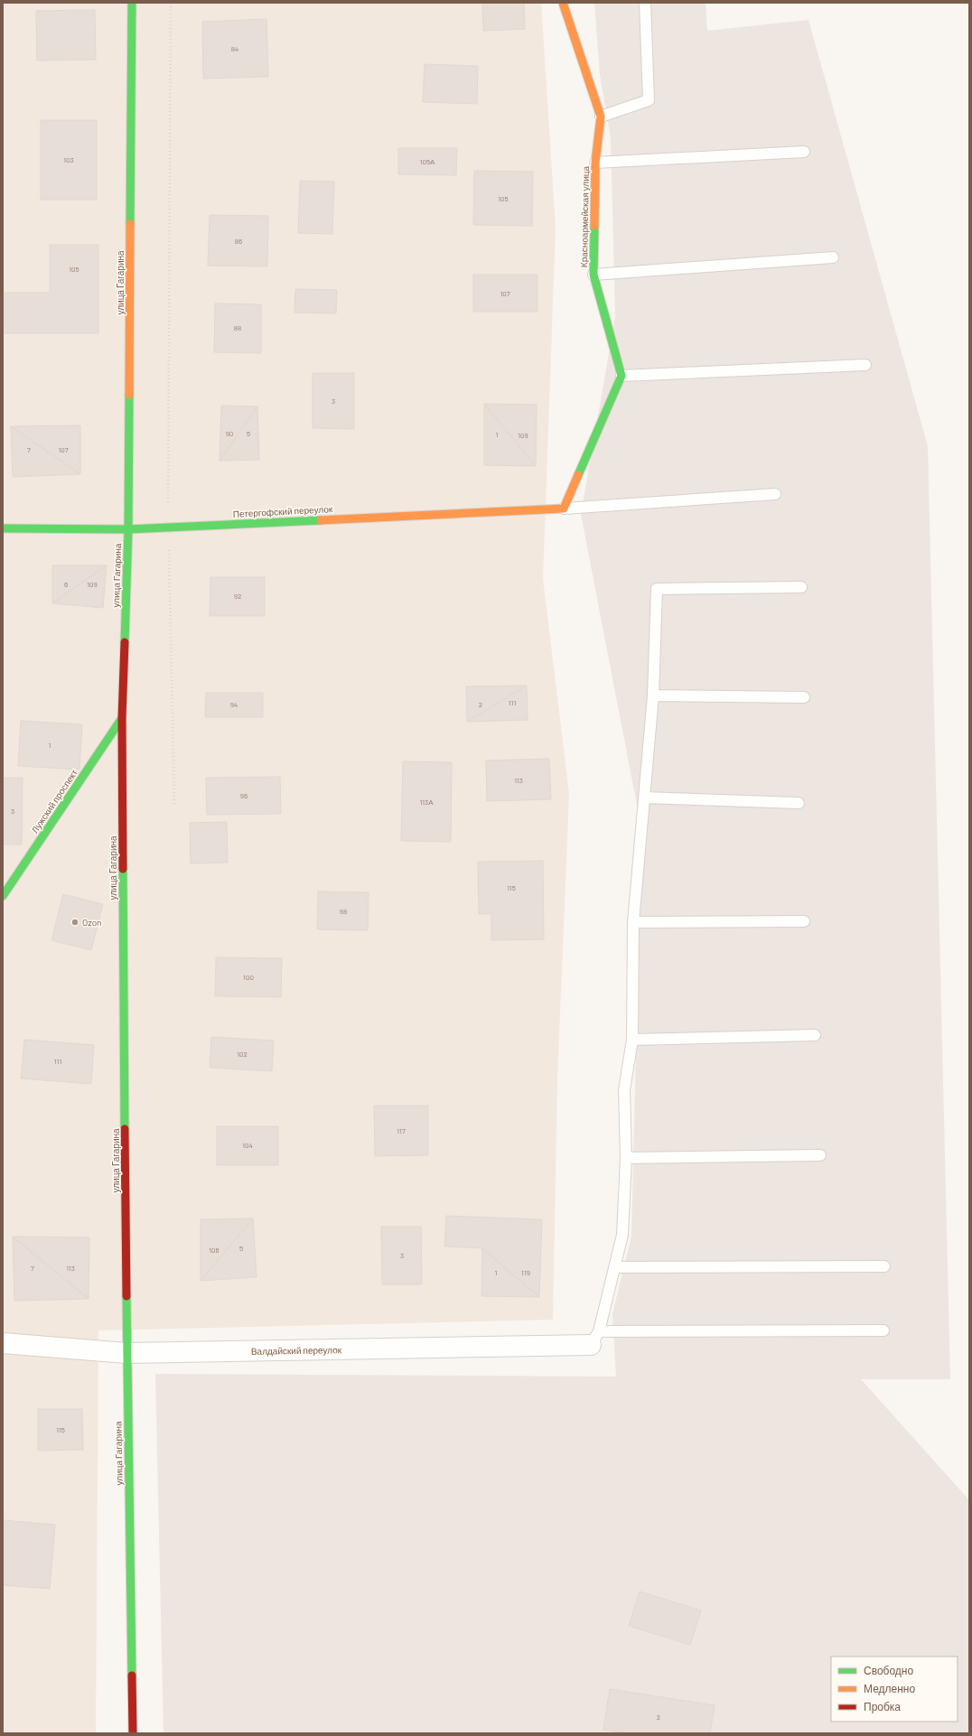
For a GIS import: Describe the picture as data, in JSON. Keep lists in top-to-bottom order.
{
  "streets": {
    "street": [
      "Красноармейская улица",
      "улица Гагарина",
      "Петергофский переулок",
      "Лужский проспект",
      "Валдайский переулок"
    ]
  },
  "crossings": [
    ["улица Гагарина", "Петергофский переулок"],
    ["улица Гагарина", "Лужский проспект"],
    ["улица Гагарина", "Валдайский переулок"]
  ],
  "places": ["Ozon"],
  "house_numbers": [
    "84",
    "103",
    "105А",
    "105",
    "86",
    "105",
    "107",
    "88",
    "3",
    "90",
    "5",
    "1",
    "109",
    "7",
    "107",
    "6",
    "109",
    "92",
    "111",
    "94",
    "2",
    "1",
    "113",
    "96",
    "113А",
    "3",
    "115",
    "98",
    "100",
    "102",
    "111",
    "117",
    "104",
    "5",
    "106",
    "3",
    "7",
    "113",
    "1",
    "119",
    "115",
    "2"
  ],
  "legend": ["Свободно", "Медленно", "Пробка"]
}
